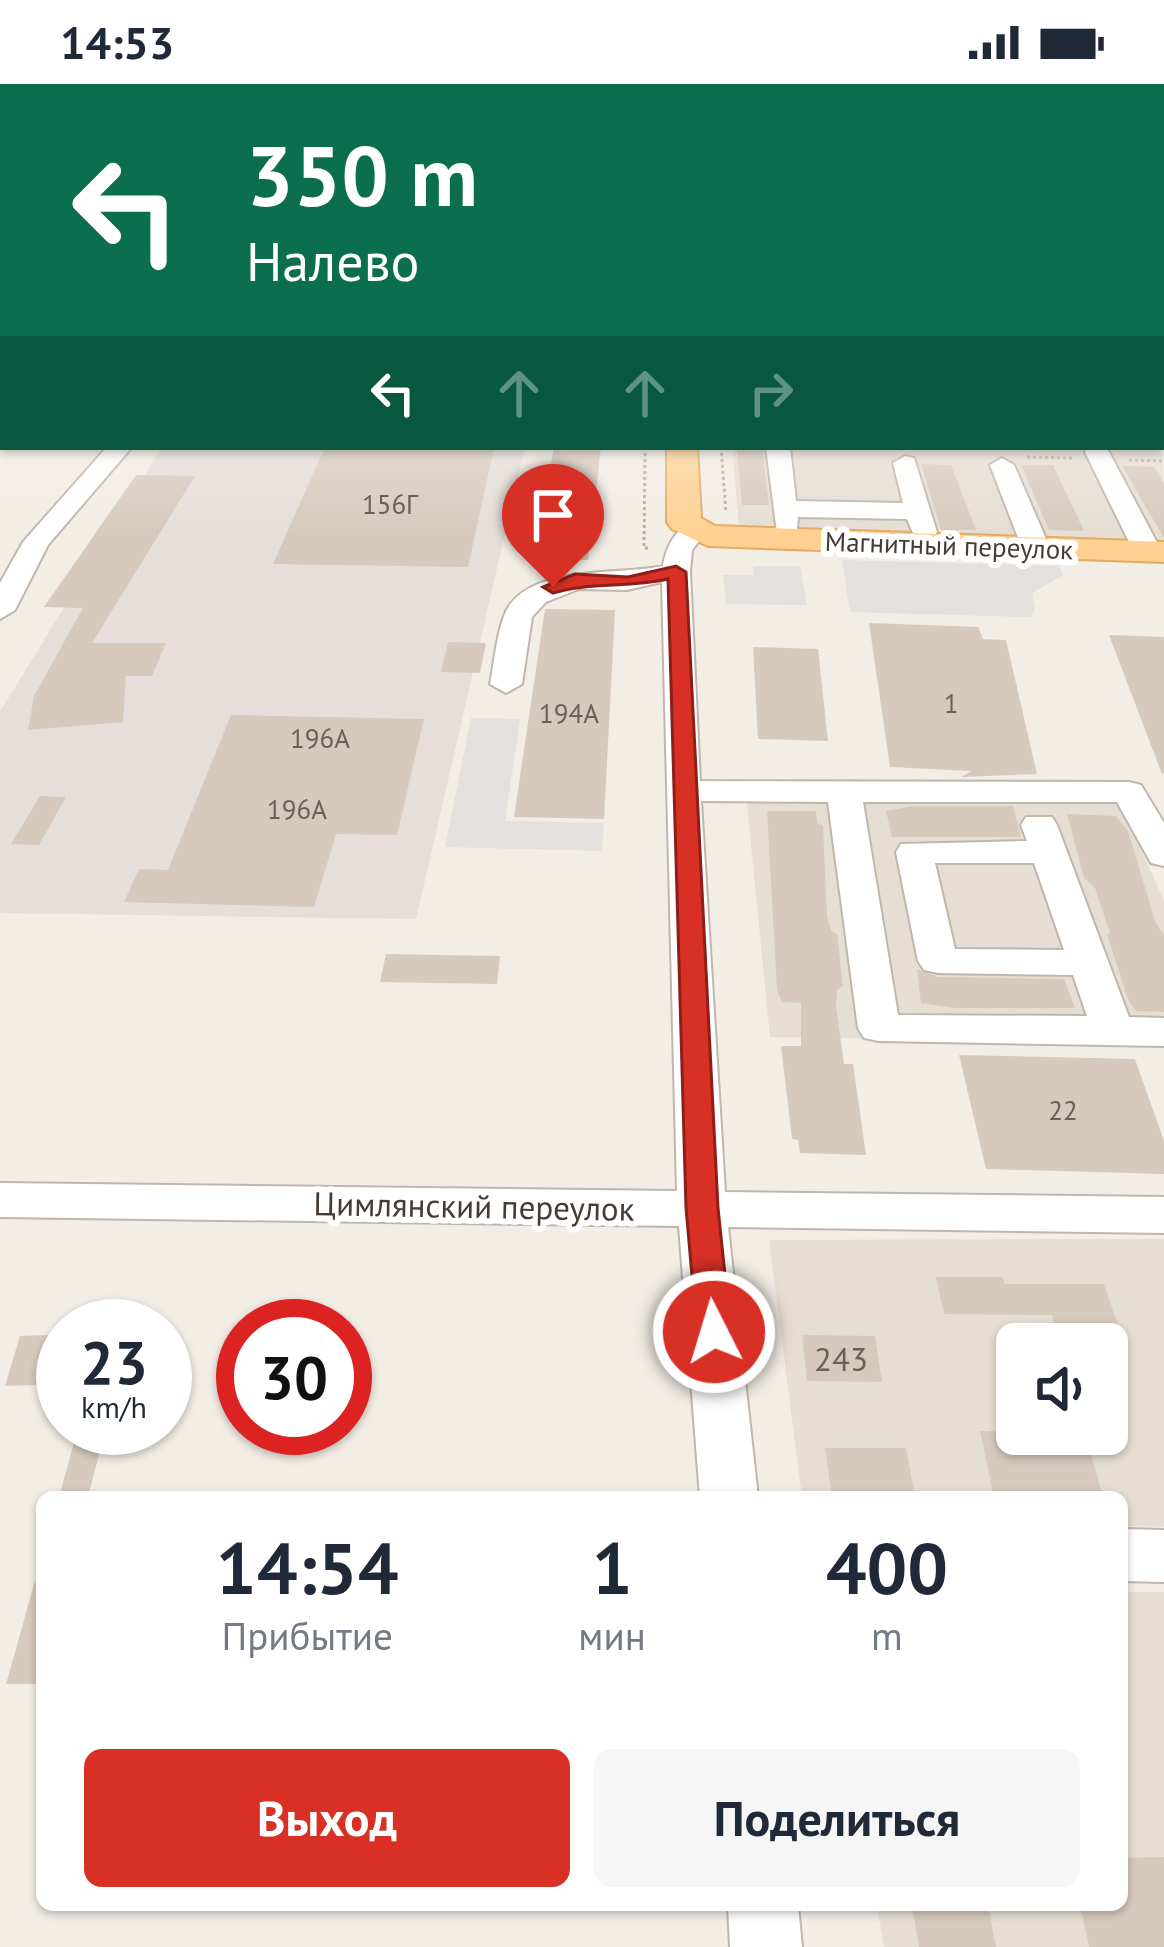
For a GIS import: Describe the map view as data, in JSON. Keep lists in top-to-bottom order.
{
  "streets": {
    "main road": ["Магнитный переулок"],
    "street": ["Цимлянский переулок"]
  },
  "house_numbers": [
    "156Г",
    "1",
    "194А",
    "196А",
    "196А",
    "22",
    "243"
  ],
  "page": {
    "status": "14:53",
    "turn": ["350 m", "Налево"],
    "speed": "23 km/h",
    "limit": "30",
    "eta": [
      "14:54",
      "Прибытие",
      "1",
      "мин",
      "400",
      "m"
    ],
    "buttons": ["Выход", "Поделиться"]
  }
}
